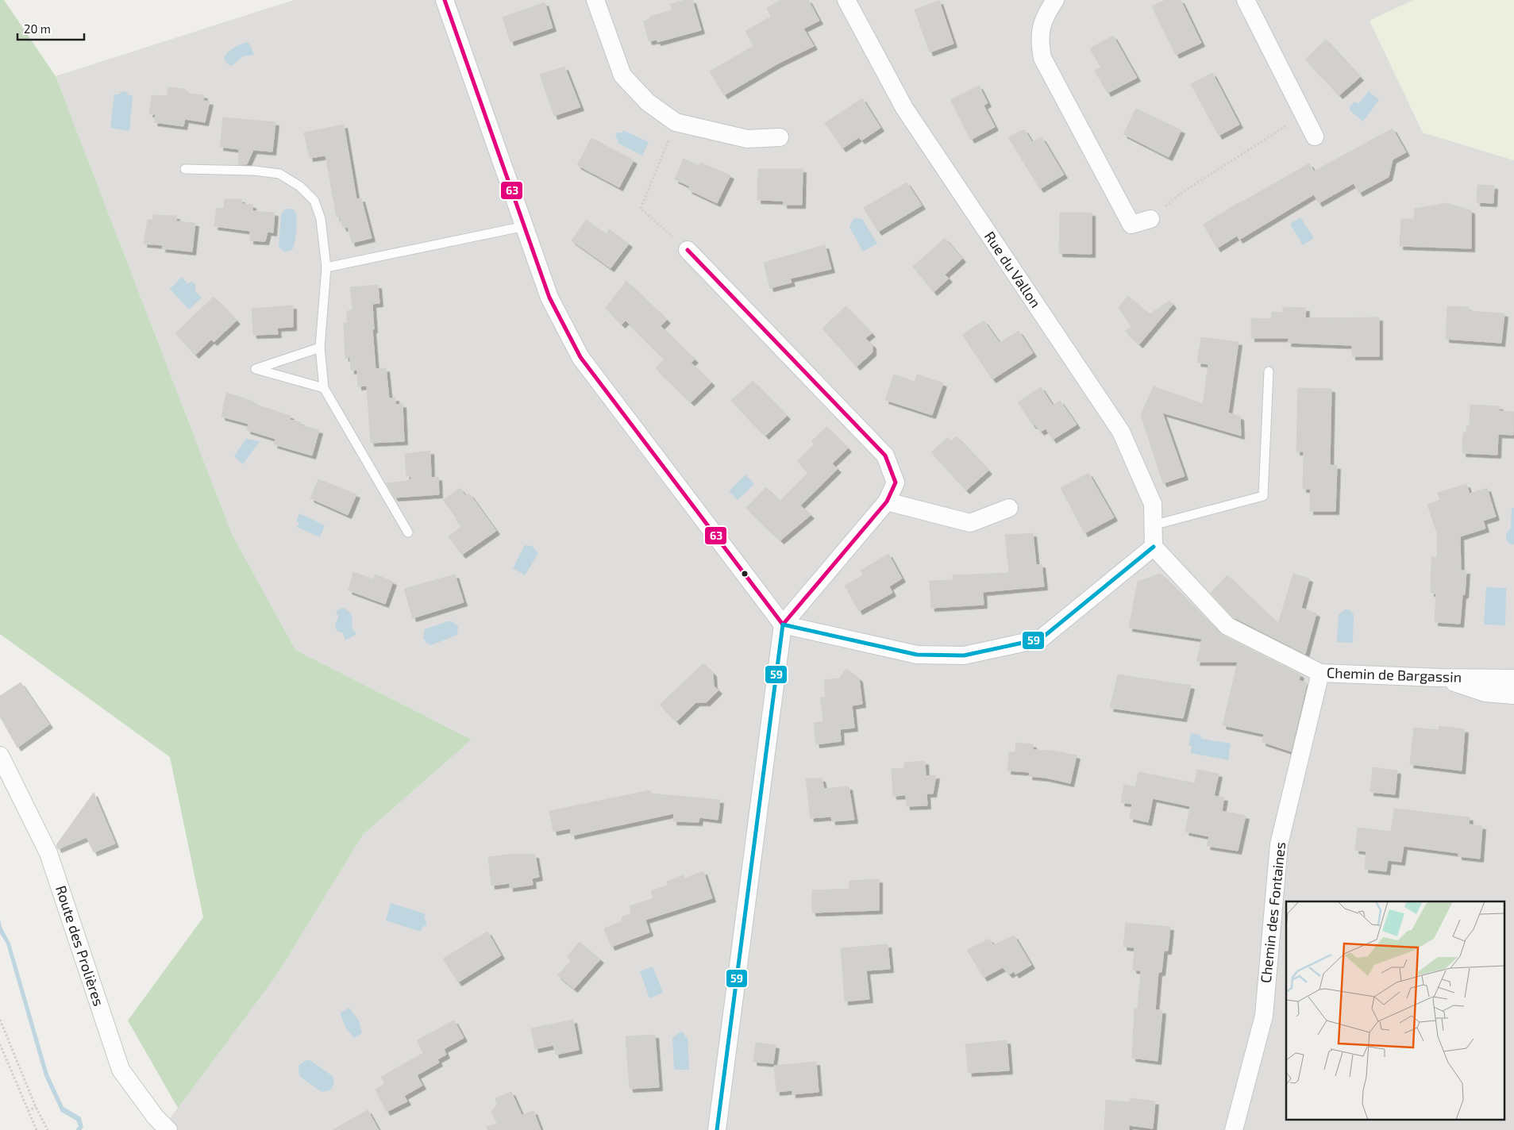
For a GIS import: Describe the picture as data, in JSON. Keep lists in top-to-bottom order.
{
  "streets": {
    "street": [
      "Rue du Vallon",
      "Chemin de Bargassin",
      "Chemin des Fontaines",
      "Route des Prolières"
    ]
  },
  "crossings": [
    ["Rue du Vallon", "Chemin de Bargassin"],
    ["Chemin de Bargassin", "Chemin des Fontaines"]
  ],
  "lines": ["transit line 63", "transit line 59"],
  "scale_bar": "20 m"
}
